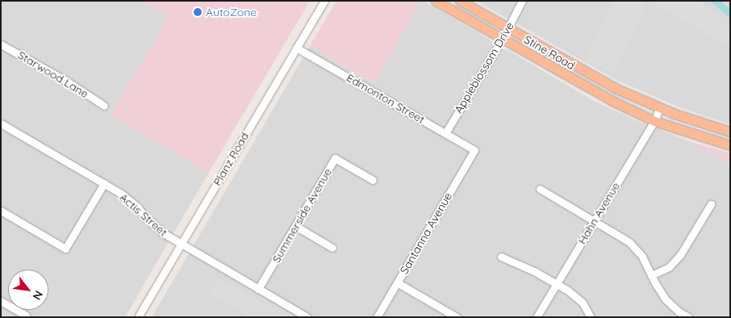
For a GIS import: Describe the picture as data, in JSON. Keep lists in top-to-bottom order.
{
  "streets": {
    "main road": ["Stine Road"],
    "street": [
      "Appleblossom Drive",
      "Starwood Lane",
      "Edmonton Street",
      "Planz Road",
      "Hahn Avenue",
      "Actis Street",
      "Summerside Avenue",
      "Santanna Avenue"
    ]
  },
  "crossings": [
    ["Stine Road", "Appleblossom Drive"],
    ["Stine Road", "Hahn Avenue"],
    ["Appleblossom Drive", "Edmonton Street"],
    ["Edmonton Street", "Planz Road"],
    ["Edmonton Street", "Santanna Avenue"],
    ["Planz Road", "Actis Street"],
    ["Actis Street", "Summerside Avenue"]
  ],
  "places": ["AutoZone"],
  "north": "bottom right"
}
